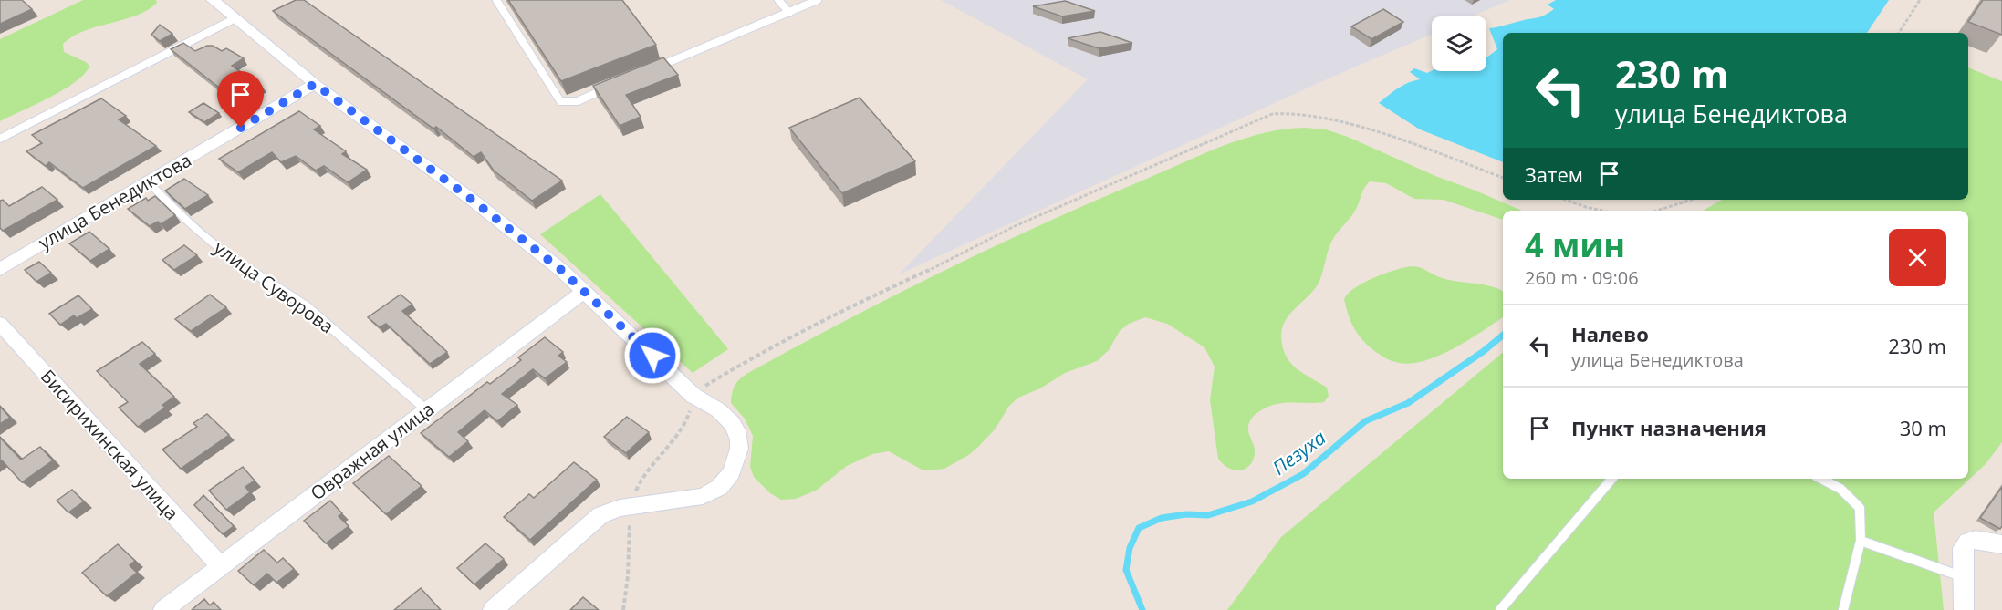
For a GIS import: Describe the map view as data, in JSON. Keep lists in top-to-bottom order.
{
  "streets": {
    "street": ["улица Бенедиктова", "Бисирихинская улица", "Овражная улица"],
    "lane": ["улица Суворова"]
  },
  "crossings": [
    ["улица Бенедиктова", "улица Суворова"],
    ["улица Суворова", "Овражная улица"],
    ["Бисирихинская улица", "Овражная улица"]
  ],
  "water": ["Пезуха"],
  "page": {
    "turn": ["230 m", "улица Бенедиктова"],
    "then": "Затем",
    "heading": ["4 мин", "260 m · 09:06"],
    "list": [
      {
        "name": "Налево",
        "note": "улица Бенедиктова",
        "value": "230 m"
      },
      {
        "name": "Пункт назначения",
        "value": "30 m"
      }
    ]
  }
}
